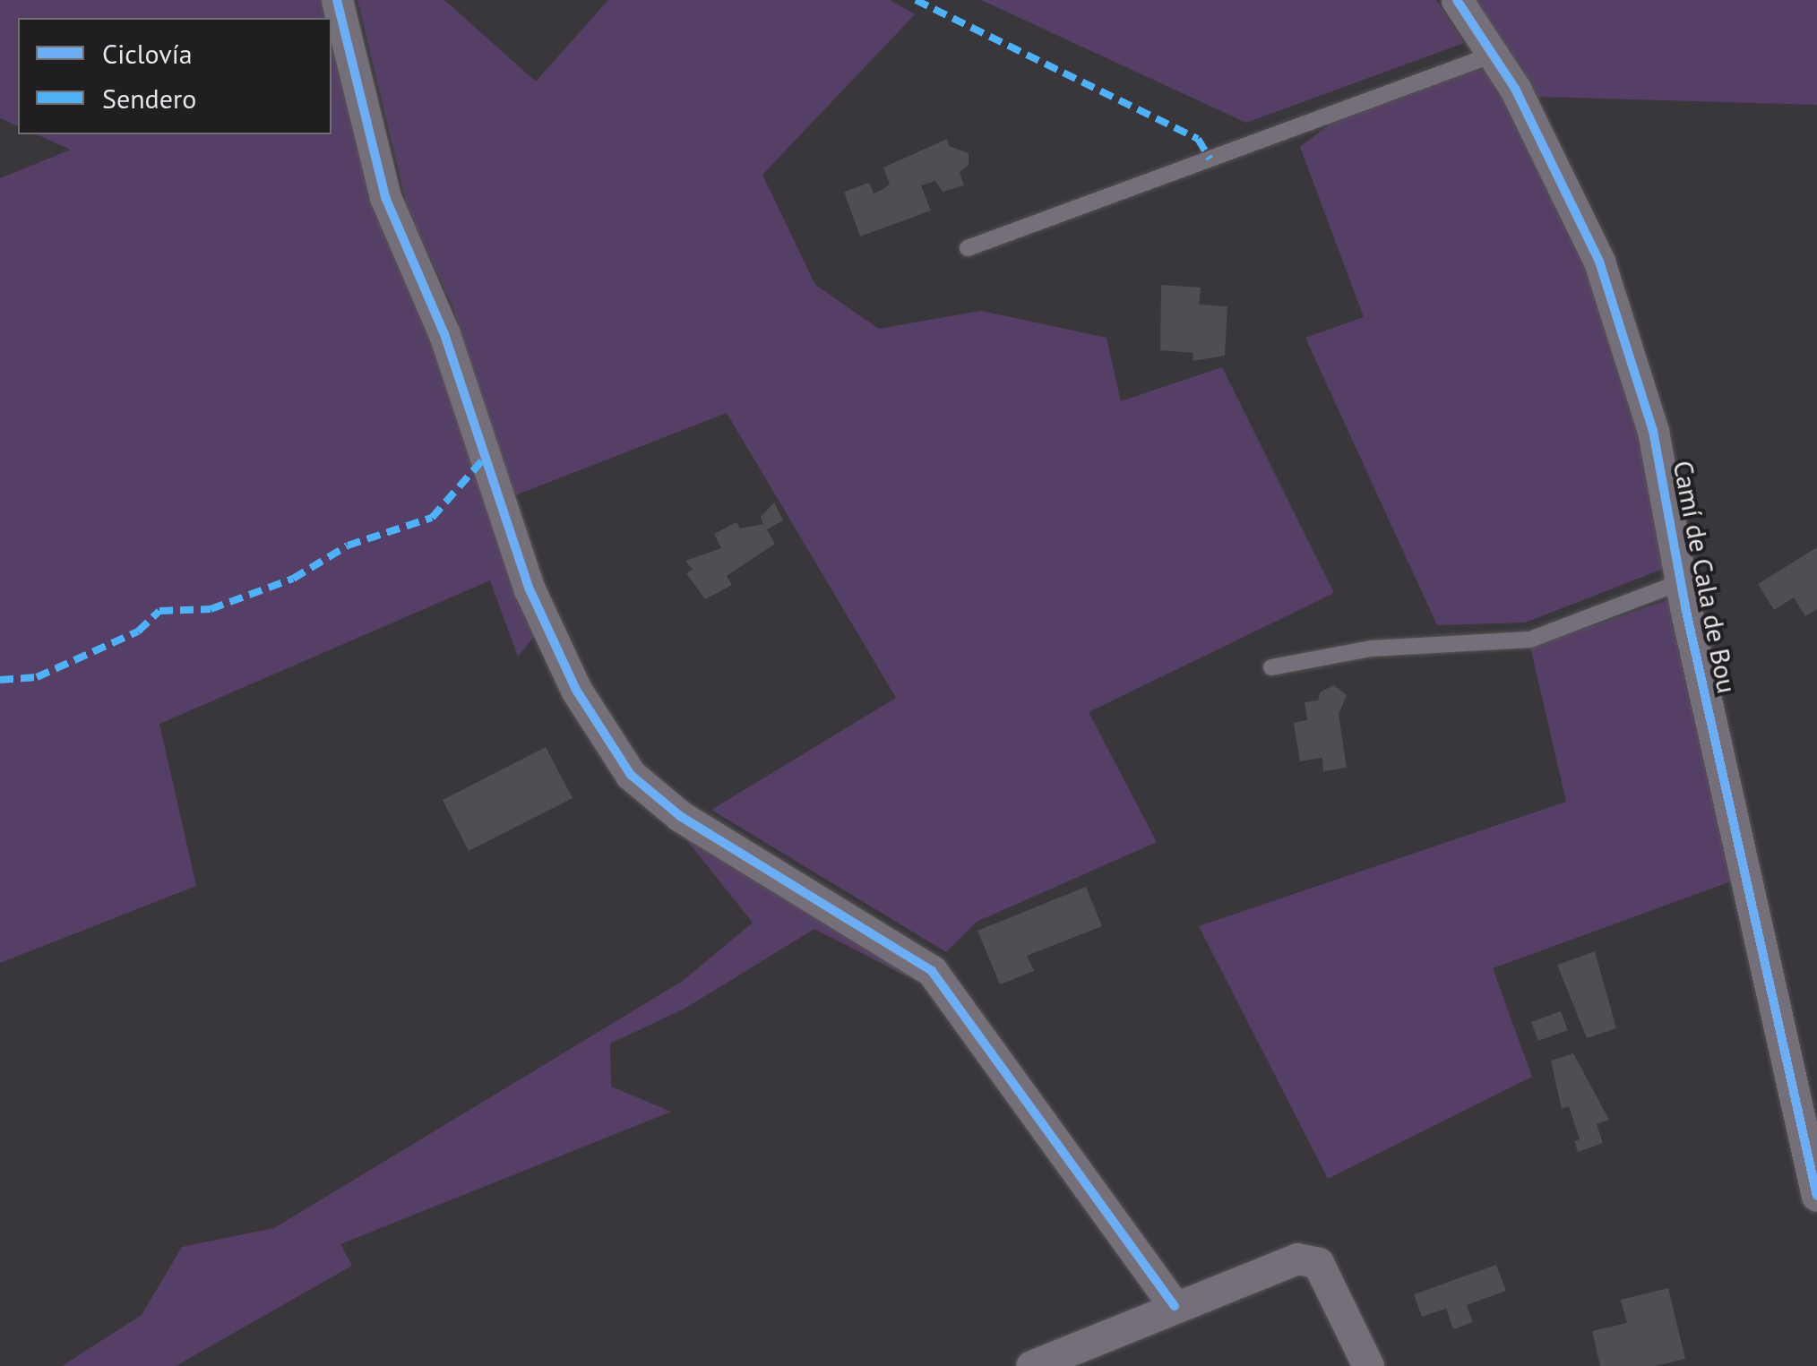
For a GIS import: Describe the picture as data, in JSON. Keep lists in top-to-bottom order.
{
  "streets": {
    "street": ["Camí de Cala de Bou"]
  },
  "legend": ["Ciclovía", "Sendero"]
}
